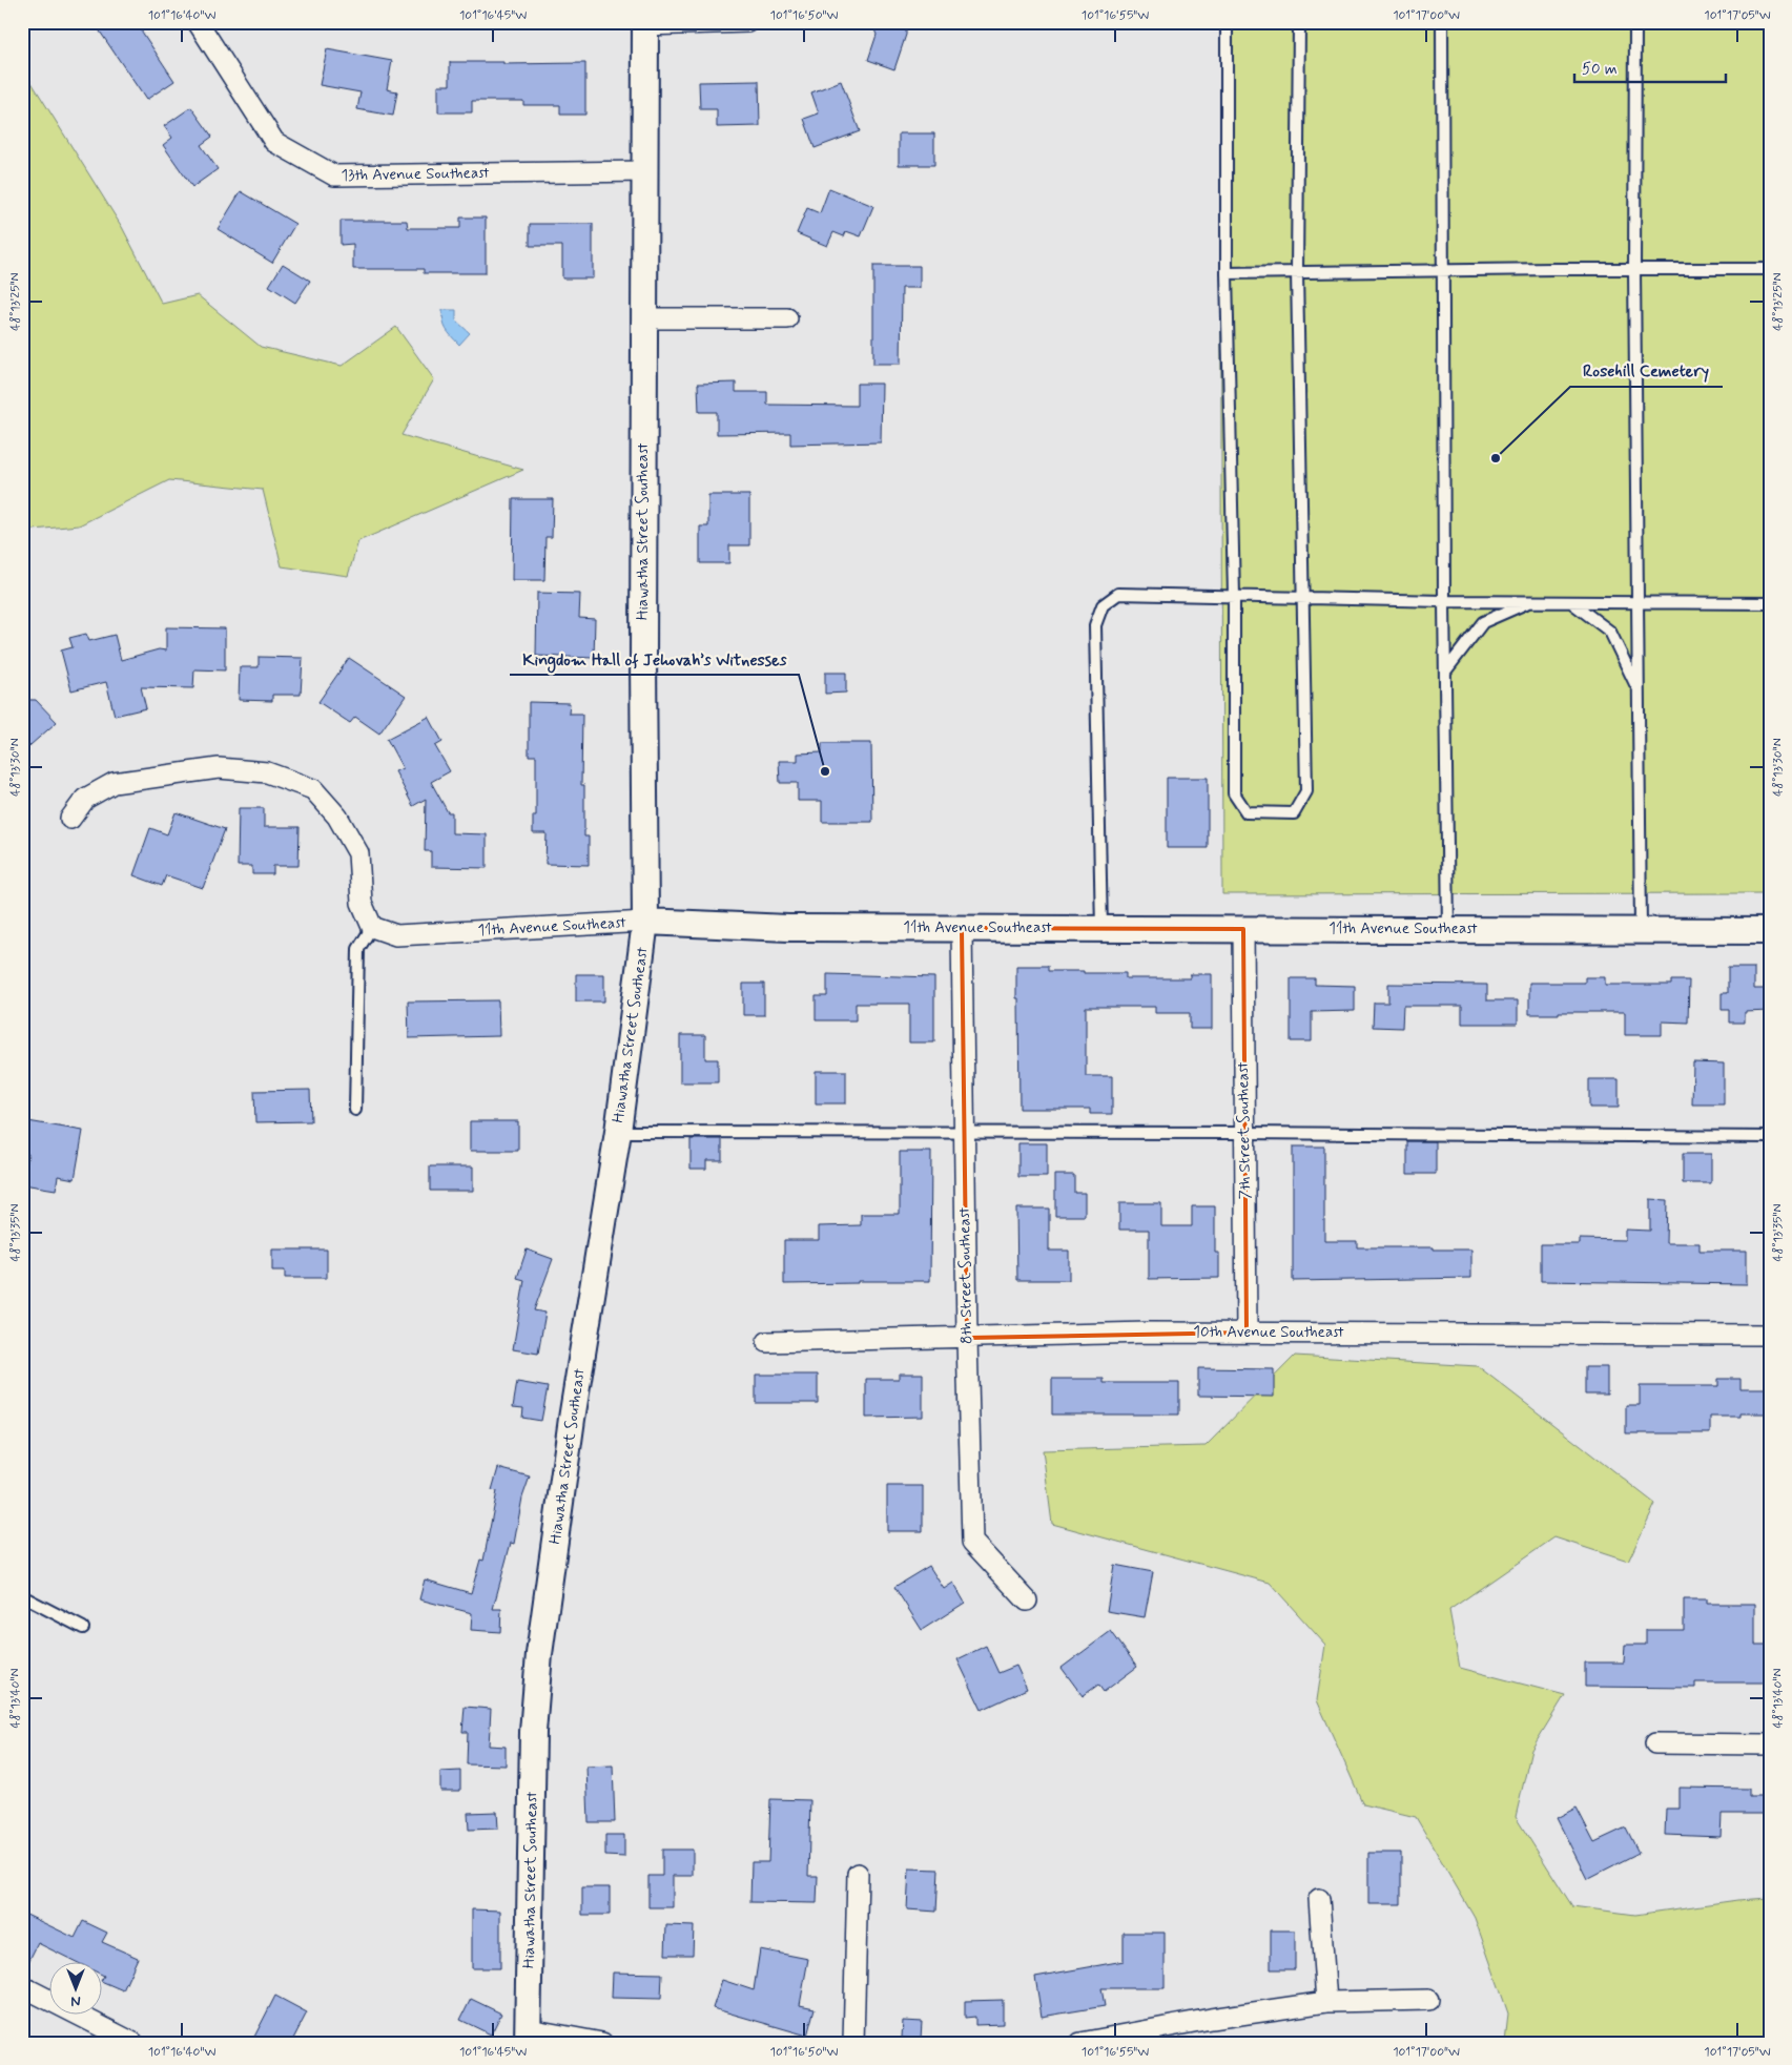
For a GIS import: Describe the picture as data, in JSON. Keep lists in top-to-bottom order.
{
  "streets": {
    "street": [
      "13th Avenue Southeast",
      "Hiawatha Street Southeast",
      "11th Avenue Southeast",
      "7th Street Southeast",
      "8th Street Southeast",
      "10th Avenue Southeast"
    ]
  },
  "crossings": [
    ["13th Avenue Southeast", "Hiawatha Street Southeast"],
    ["Hiawatha Street Southeast", "11th Avenue Southeast"],
    ["11th Avenue Southeast", "7th Street Southeast"],
    ["11th Avenue Southeast", "8th Street Southeast"],
    ["7th Street Southeast", "10th Avenue Southeast"],
    ["8th Street Southeast", "10th Avenue Southeast"]
  ],
  "places": ["Rosehill Cemetery", "Kingdom Hall of Jehovah’s Witnesses"],
  "scale_bar": "50 m",
  "north": "bottom",
  "coordinates": [
    "101°16'40\"W",
    "101°16'45\"W",
    "101°16'50\"W",
    "101°16'55\"W",
    "101°17'00\"W",
    "101°17'05\"W",
    "48°13'25\"N",
    "48°13'30\"N",
    "48°13'35\"N",
    "48°13'40\"N"
  ]
}
